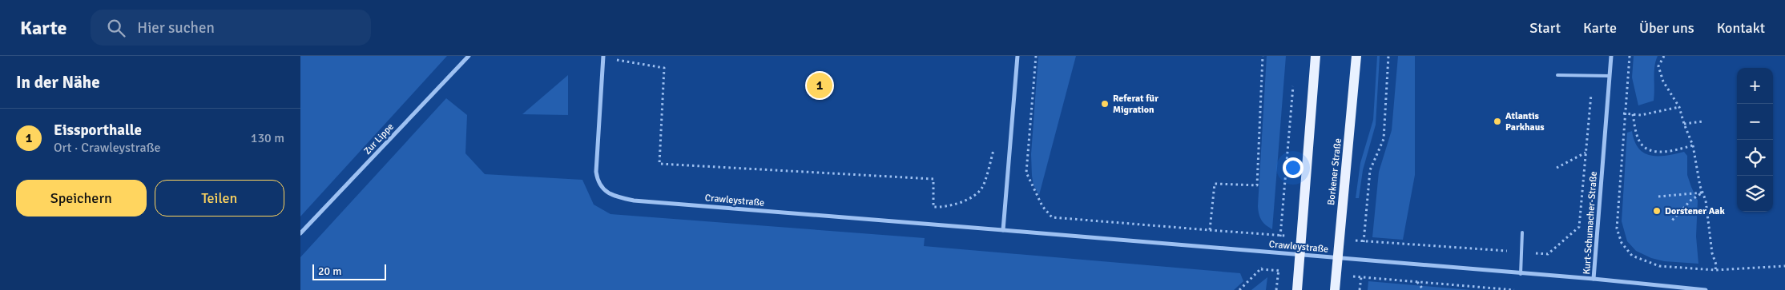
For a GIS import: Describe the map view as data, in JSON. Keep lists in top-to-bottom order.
{
  "streets": {
    "main road": ["Borkener Straße"],
    "street": ["Zur Lippe", "Crawleystraße", "Kurt-Schumacher-Straße"]
  },
  "crossings": [
    ["Crawleystraße", "Kurt-Schumacher-Straße"]
  ],
  "places": ["Referat für Migration", "Atlantis Parkhaus", "Dorstener Aak"],
  "scale_bar": "20 m",
  "page": {
    "header": "Karte",
    "search": "Hier suchen",
    "nav": [
      "Start",
      "Karte",
      "Über uns",
      "Kontakt"
    ],
    "heading": "In der Nähe",
    "map_buttons": ["+", "−"],
    "pins": "1",
    "list": [
      {
        "mark": "1",
        "name": "Eissporthalle",
        "note": "Ort · Crawleystraße",
        "value": "130 m"
      }
    ],
    "buttons": ["Speichern", "Teilen"],
    "scale": "20 m"
  }
}
